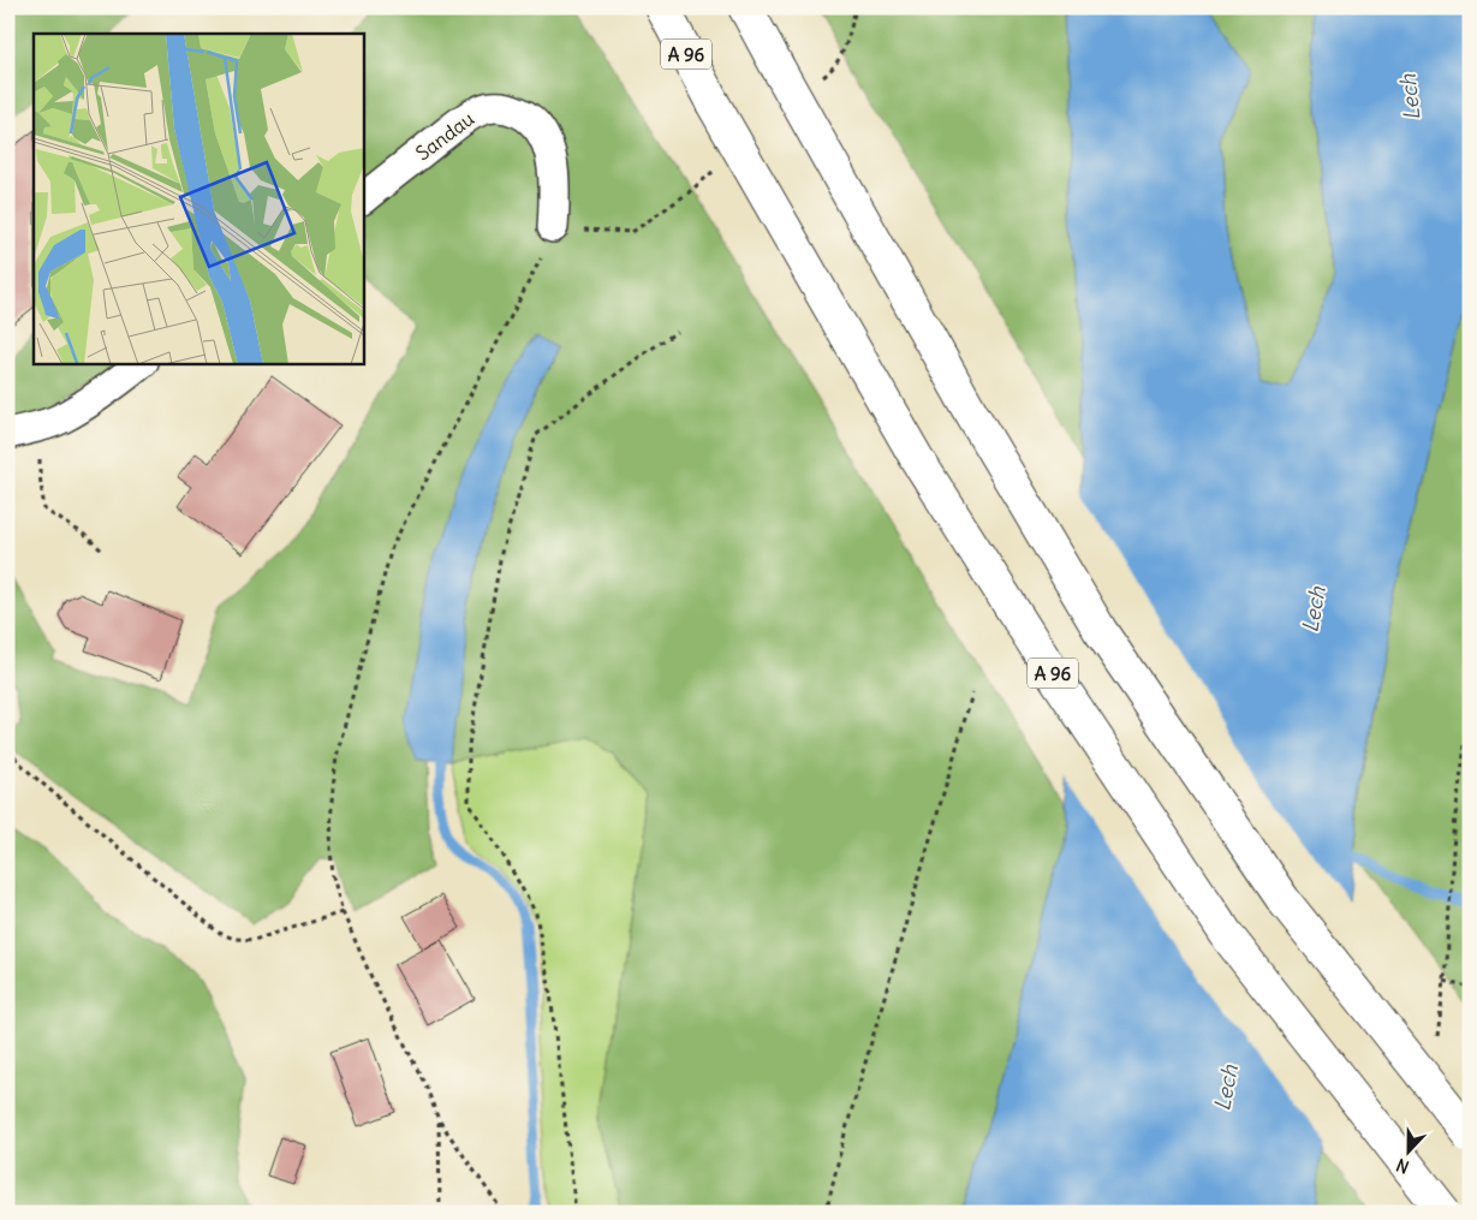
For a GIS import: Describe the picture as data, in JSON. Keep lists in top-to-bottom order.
{
  "streets": {
    "highway": ["A 96"],
    "street": ["Sandau"]
  },
  "water": ["Lech"],
  "north": "bottom"
}
